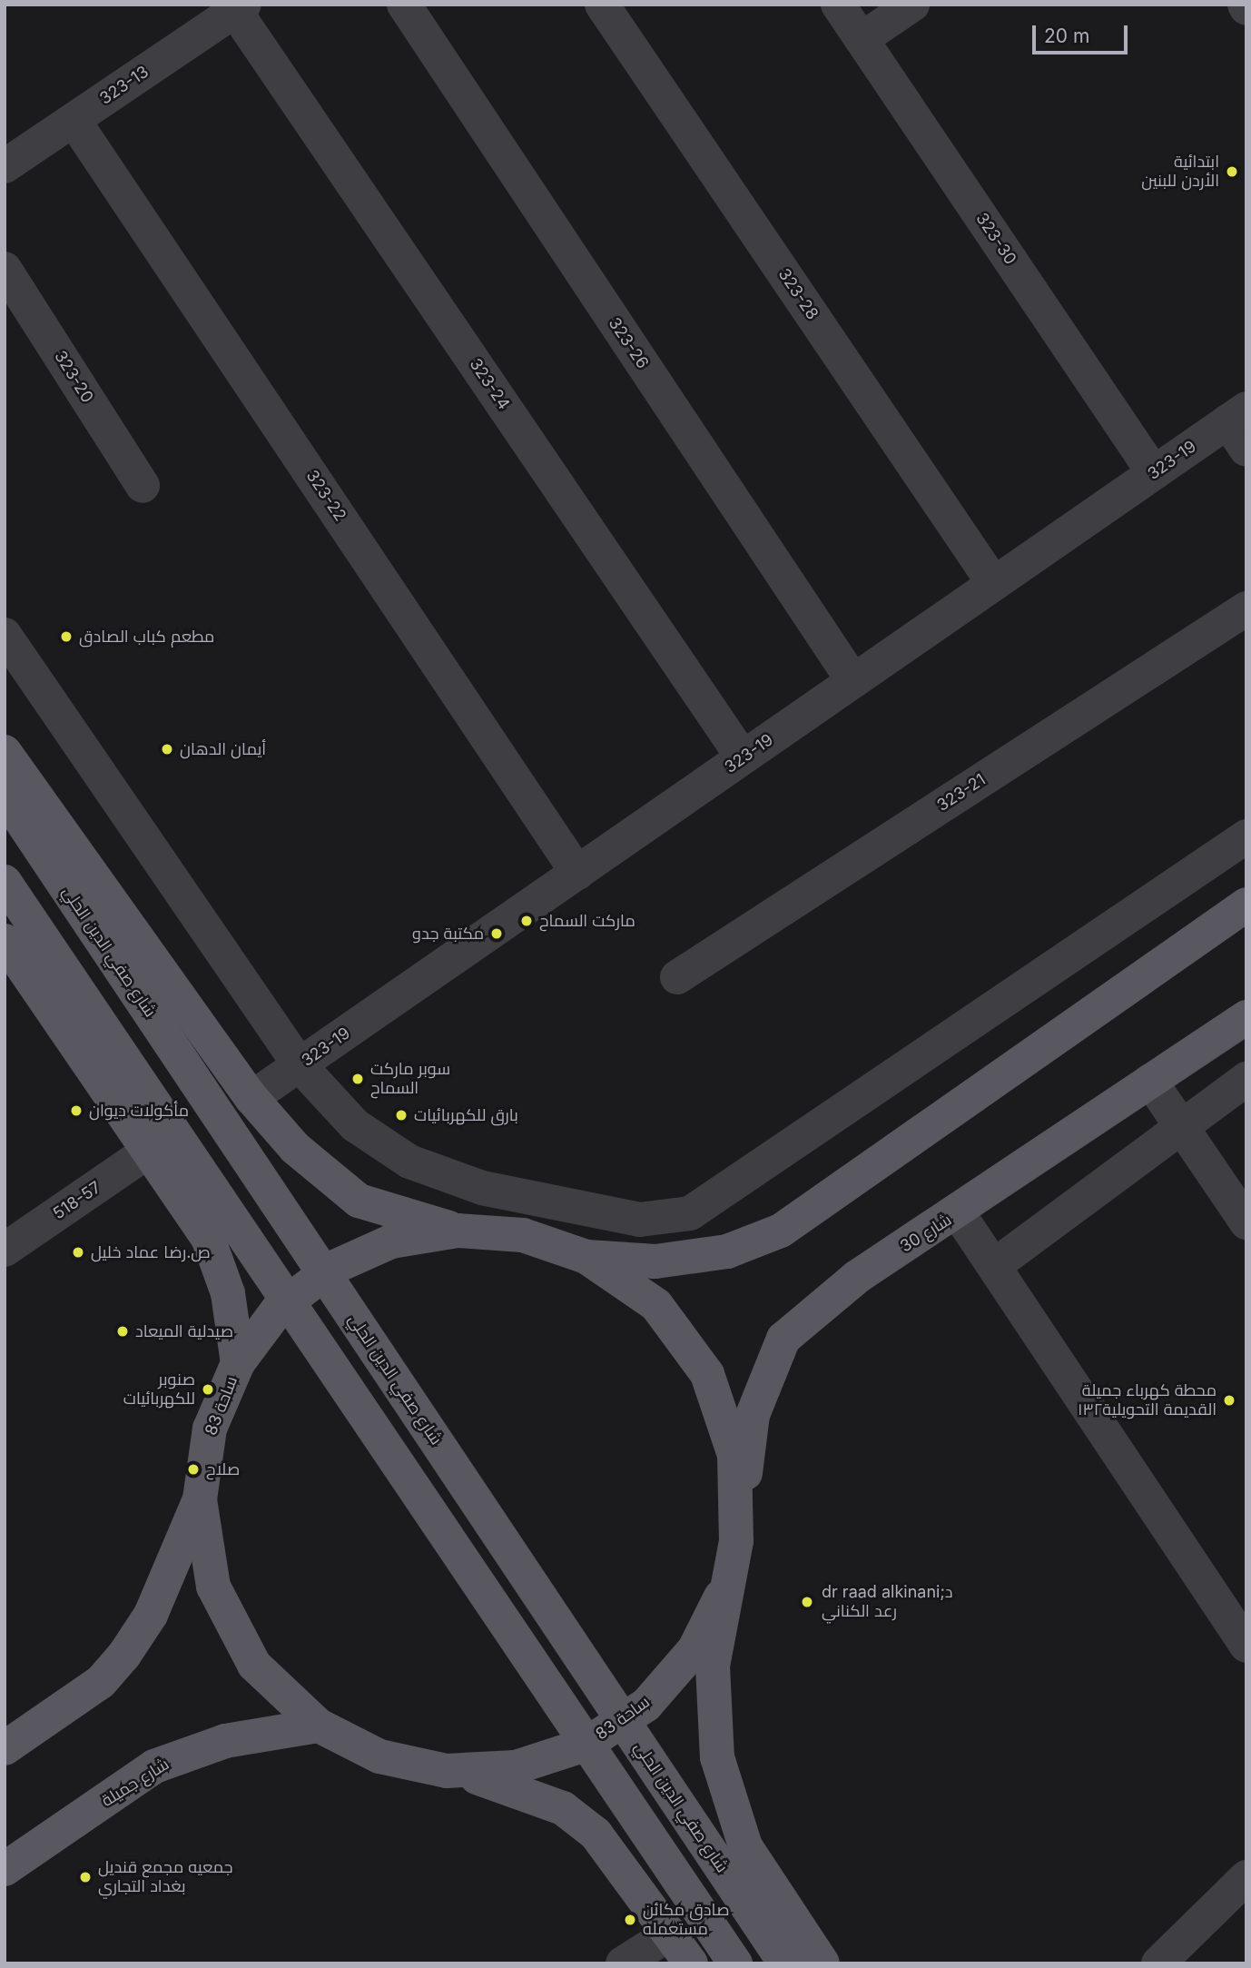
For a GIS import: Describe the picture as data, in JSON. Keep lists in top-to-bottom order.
{
  "streets": {
    "main road": [
      "شارع صفي الدين الحلي",
      "شارع 30",
      "ساحة 83",
      "شارع جميلة"
    ],
    "street": [
      "323-13",
      "323-30",
      "323-28",
      "323-26",
      "323-20",
      "323-24",
      "323-19",
      "323-22",
      "323-21",
      "518-57"
    ]
  },
  "crossings": [
    ["323-13", "323-24"],
    ["323-13", "323-22"],
    ["323-30", "323-19"],
    ["323-28", "323-19"],
    ["323-26", "323-19"],
    ["323-24", "323-19"],
    ["323-19", "323-22"],
    ["شارع 30", "ساحة 83"],
    ["ساحة 83", "شارع جميلة"]
  ],
  "places": [
    "ابتدائية الأردن للبنين",
    "مطعم كباب الصادق",
    "أيمان الدهان",
    "ماركت السماح",
    "مكتبة جدو",
    "سوبر ماركت السماح",
    "مأكولات ديوان",
    "بارق للكهربائيات",
    "ص.رضا عماد خليل",
    "صيدلية الميعاد",
    "صنوبر للكهربائيات",
    "محطة كهرباء جميلة القديمة التحويلية١٣٢",
    "صلاح",
    "dr raad alkinani;د رعد الكناني",
    "جمعيه مجمع قنديل بغداد التجاري",
    "صادق مكائن مستعمله"
  ],
  "scale_bar": "20 m"
}
